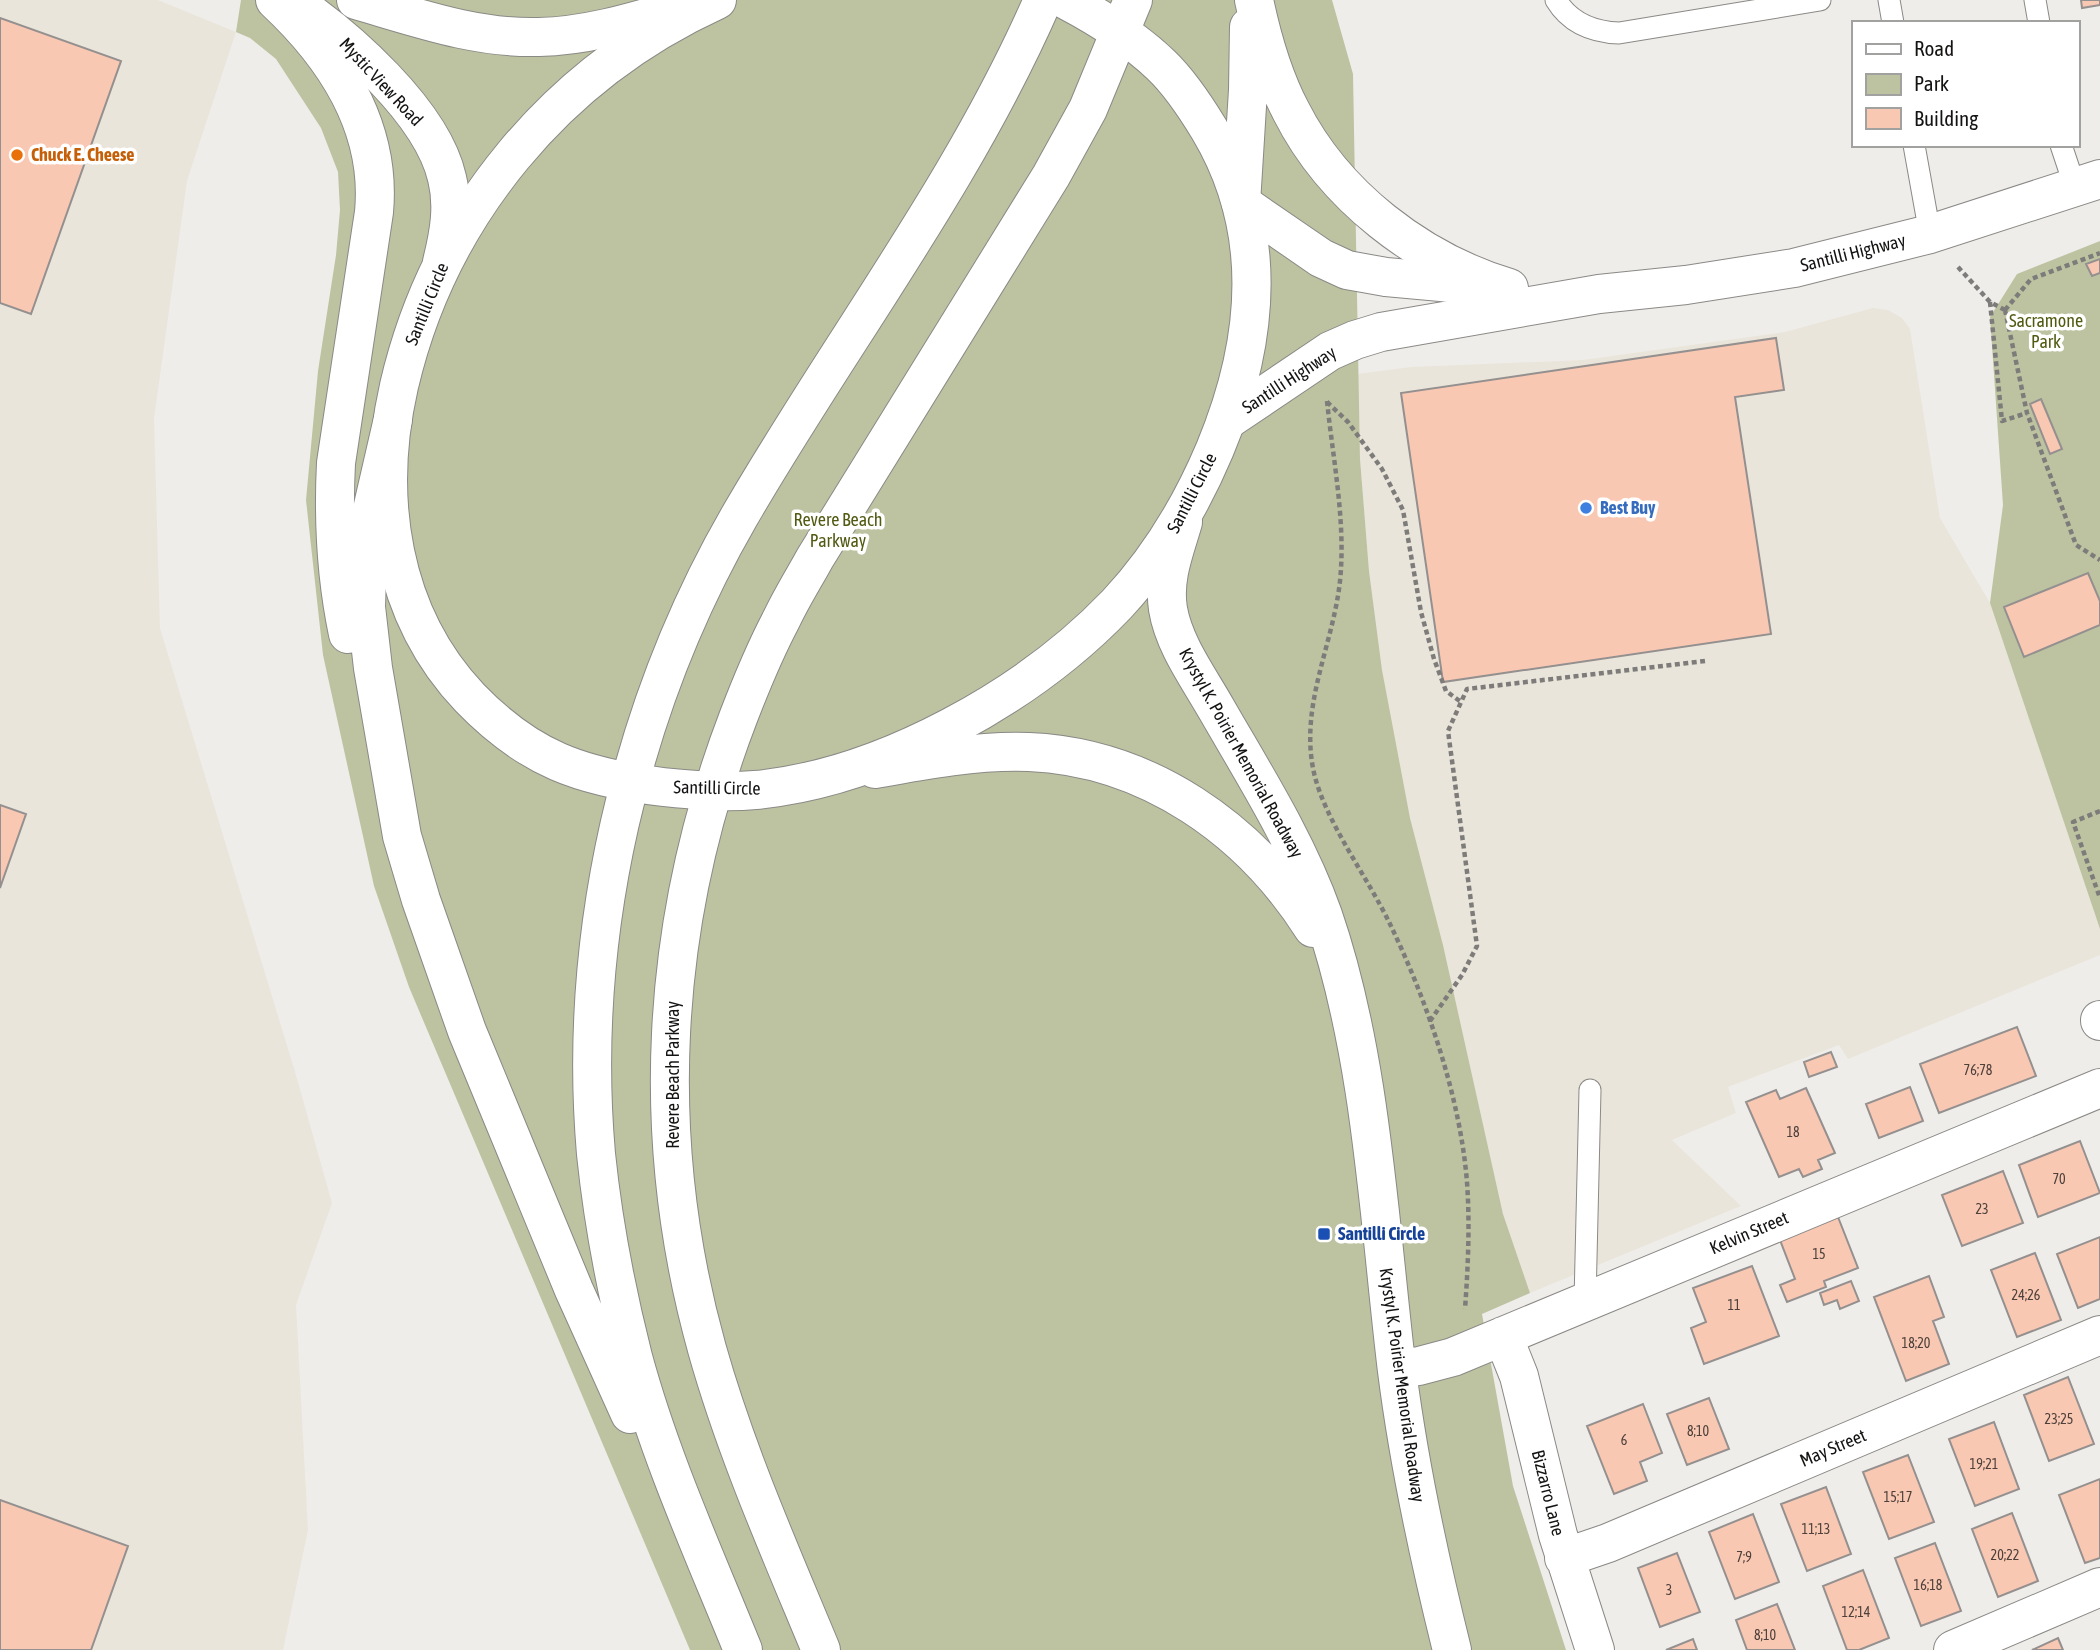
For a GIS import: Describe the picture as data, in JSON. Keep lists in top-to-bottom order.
{
  "streets": {
    "main road": [
      "Mystic View Road",
      "Santilli Highway",
      "Santilli Circle",
      "Krystyl K. Poirier Memorial Roadway",
      "Revere Beach Parkway",
      "Kelvin Street",
      "May Street",
      "Bizzarro Lane"
    ]
  },
  "crossings": [
    ["Mystic View Road", "Santilli Circle"],
    ["Santilli Highway", "Santilli Circle"],
    ["Santilli Circle", "Krystyl K. Poirier Memorial Roadway"],
    ["Santilli Circle", "Revere Beach Parkway"],
    ["Krystyl K. Poirier Memorial Roadway", "Kelvin Street"],
    ["Kelvin Street", "Bizzarro Lane"],
    ["May Street", "Bizzarro Lane"]
  ],
  "parks": ["Sacramone Park", "Revere Beach Parkway"],
  "places": {
    "other": ["Chuck E. Cheese", "Best Buy"],
    "transit": ["Santilli Circle"]
  },
  "house_numbers": [
    "76;78",
    "18",
    "70",
    "23",
    "15",
    "24;26",
    "11",
    "18;20",
    "23;25",
    "8;10",
    "6",
    "19;21",
    "15;17",
    "11;13",
    "20;22",
    "7;9",
    "16;18",
    "3",
    "12;14",
    "8;10"
  ],
  "legend": ["Road", "Park", "Building"]
}
